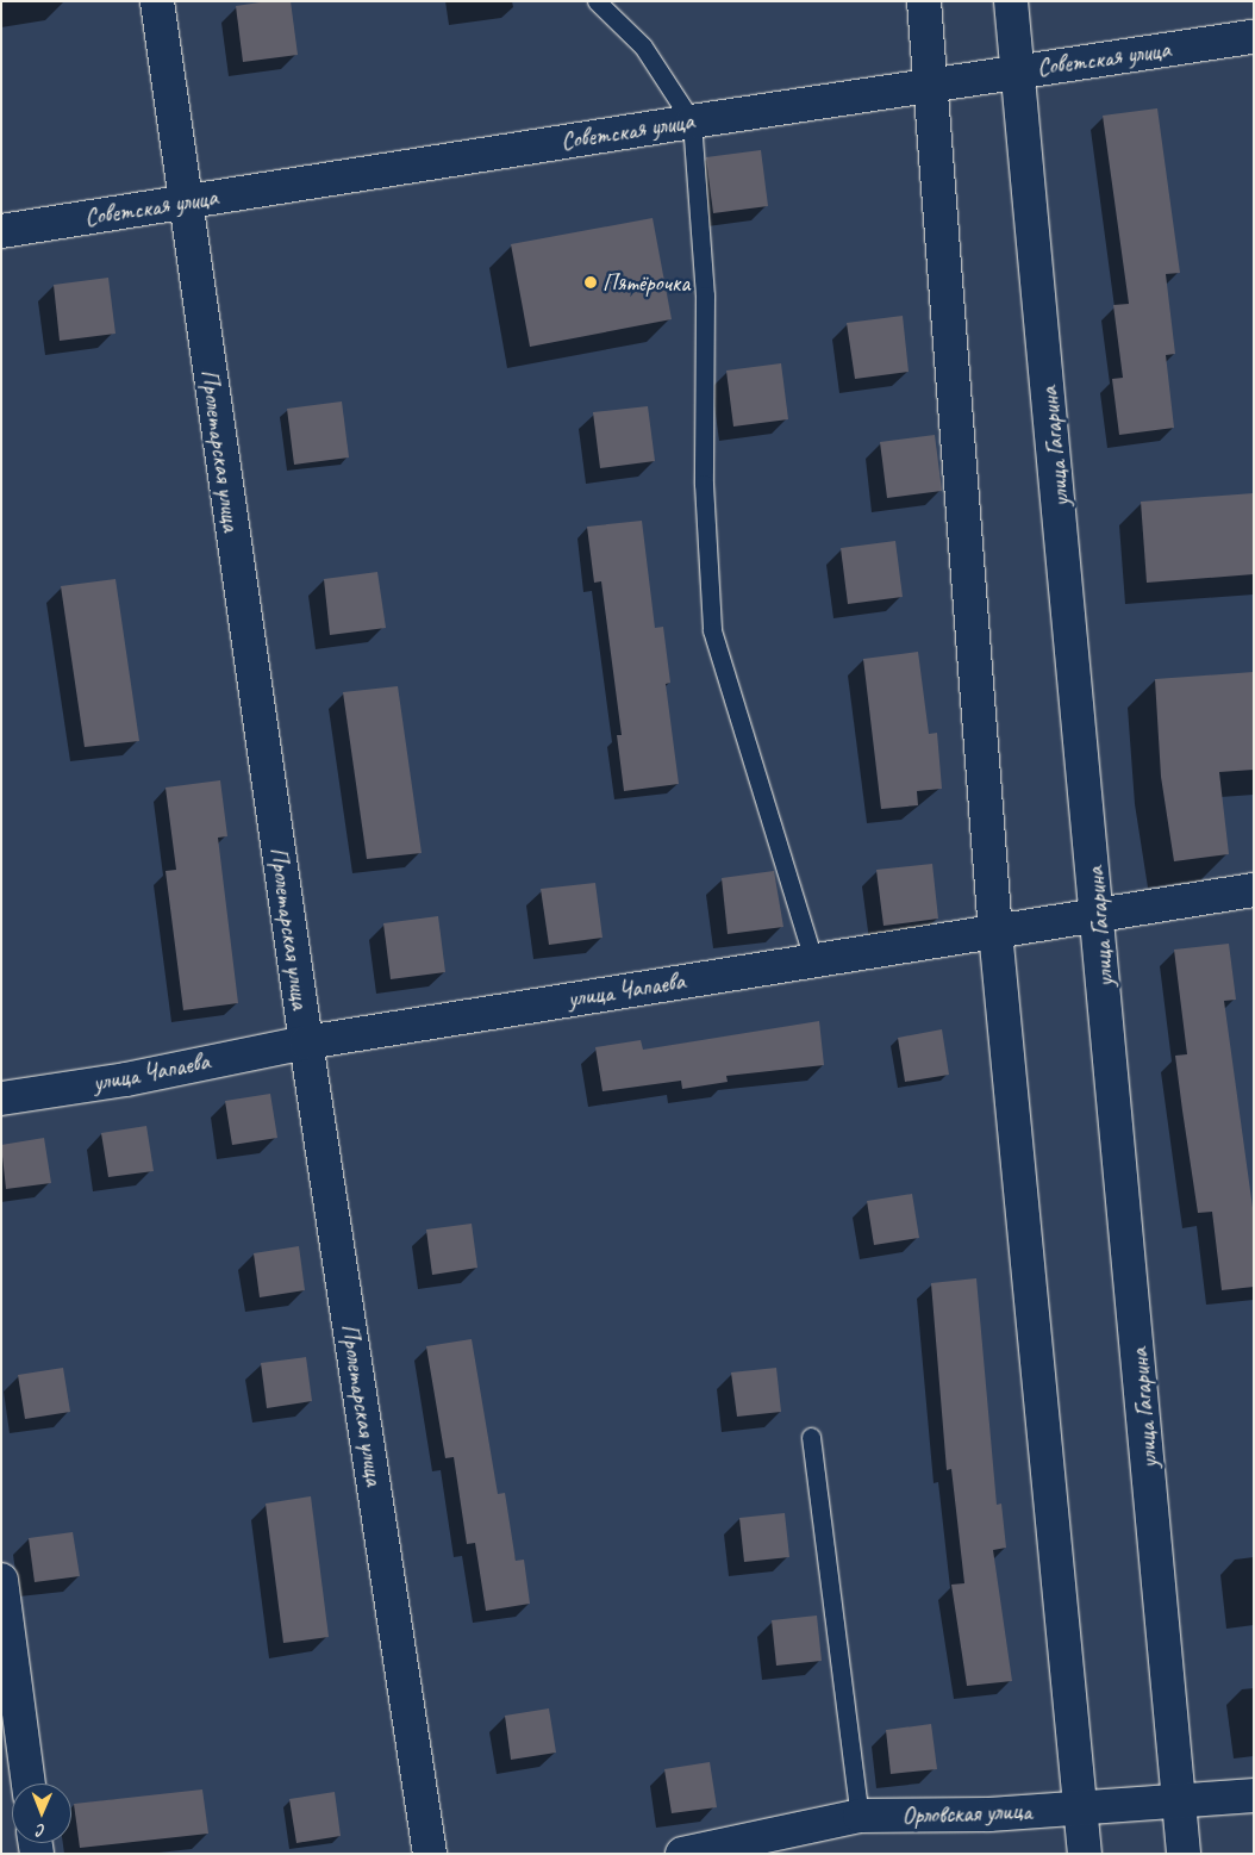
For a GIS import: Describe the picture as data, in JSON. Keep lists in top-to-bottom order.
{
  "streets": {
    "street": [
      "Советская улица",
      "улица Гагарина",
      "Пролетарская улица",
      "улица Чапаева",
      "Орловская улица"
    ]
  },
  "crossings": [
    ["Советская улица", "улица Гагарина"],
    ["Советская улица", "Пролетарская улица"],
    ["улица Гагарина", "улица Чапаева"],
    ["улица Гагарина", "Орловская улица"],
    ["Пролетарская улица", "улица Чапаева"]
  ],
  "places": ["Пятёрочка"],
  "north": "bottom"
}
